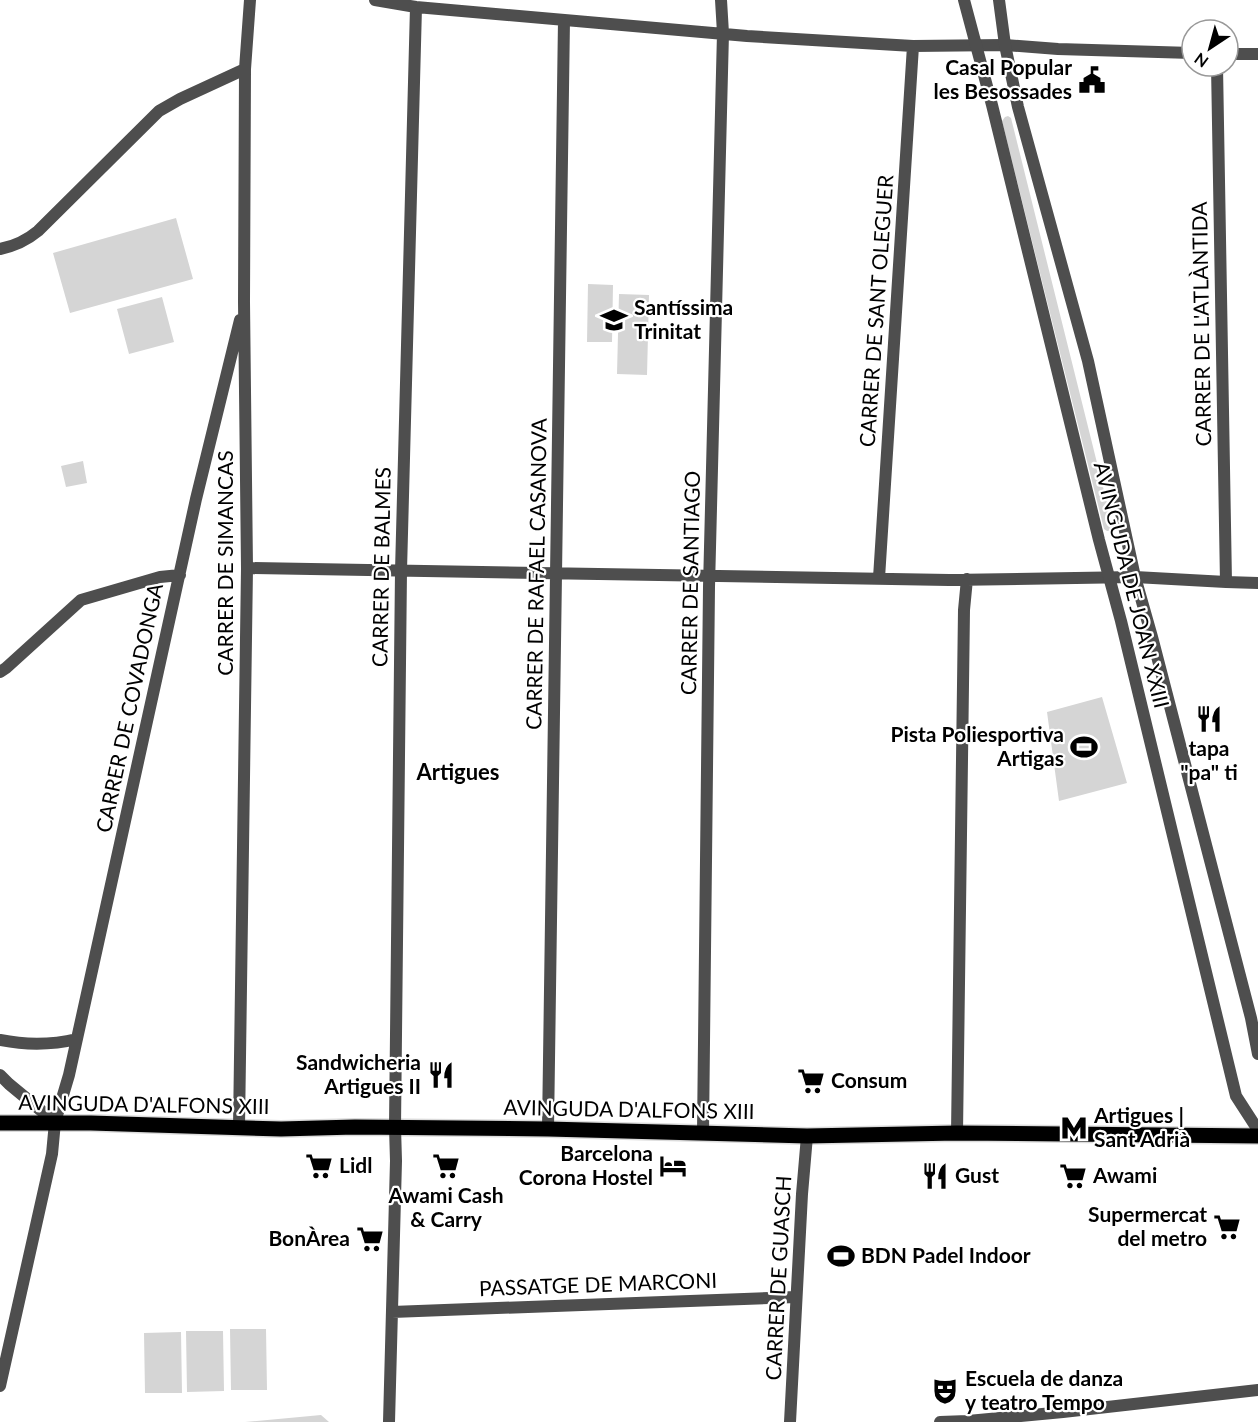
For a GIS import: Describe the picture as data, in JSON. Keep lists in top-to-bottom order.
{
  "streets": {
    "main road": ["AVINGUDA D'ALFONS XIII"],
    "street": [
      "CARRER DE SANT OLEGUER",
      "CARRER DE L'ATLÀNTIDA",
      "CARRER DE SIMANCAS",
      "CARRER DE BALMES",
      "CARRER DE RAFAEL CASANOVA",
      "CARRER DE SANTIAGO",
      "AVINGUDA DE JOAN XXIII",
      "CARRER DE COVADONGA",
      "CARRER DE GUASCH",
      "PASSATGE DE MARCONI"
    ]
  },
  "crossings": [
    ["CARRER DE SIMANCAS", "CARRER DE COVADONGA"],
    ["CARRER DE SIMANCAS", "AVINGUDA D'ALFONS XIII"],
    ["CARRER DE BALMES", "AVINGUDA D'ALFONS XIII"],
    ["CARRER DE BALMES", "PASSATGE DE MARCONI"],
    ["CARRER DE RAFAEL CASANOVA", "AVINGUDA D'ALFONS XIII"],
    ["CARRER DE SANTIAGO", "AVINGUDA D'ALFONS XIII"],
    ["CARRER DE COVADONGA", "AVINGUDA D'ALFONS XIII"],
    ["AVINGUDA D'ALFONS XIII", "CARRER DE GUASCH"],
    ["CARRER DE GUASCH", "PASSATGE DE MARCONI"]
  ],
  "districts": ["Artigues"],
  "places": {
    "public building": ["Casal Popular les Besossades"],
    "school or university": ["Santíssima Trinitat"],
    "restaurant": ["tapa \"pa\" ti", "Sandwicheria Artigues II", "Gust"],
    "sports": ["Pista Poliesportiva Artigas", "BDN Padel Indoor"],
    "supermarket": [
      "Consum",
      "Lidl",
      "Awami Cash & Carry",
      "Awami",
      "Supermercat del metro",
      "BonÀrea"
    ],
    "metro station": ["Artigues | Sant Adrià"],
    "hotel": ["Barcelona Corona Hostel"],
    "theatre": ["Escuela de danza y teatro Tempo"]
  },
  "north": "bottom left"
}
